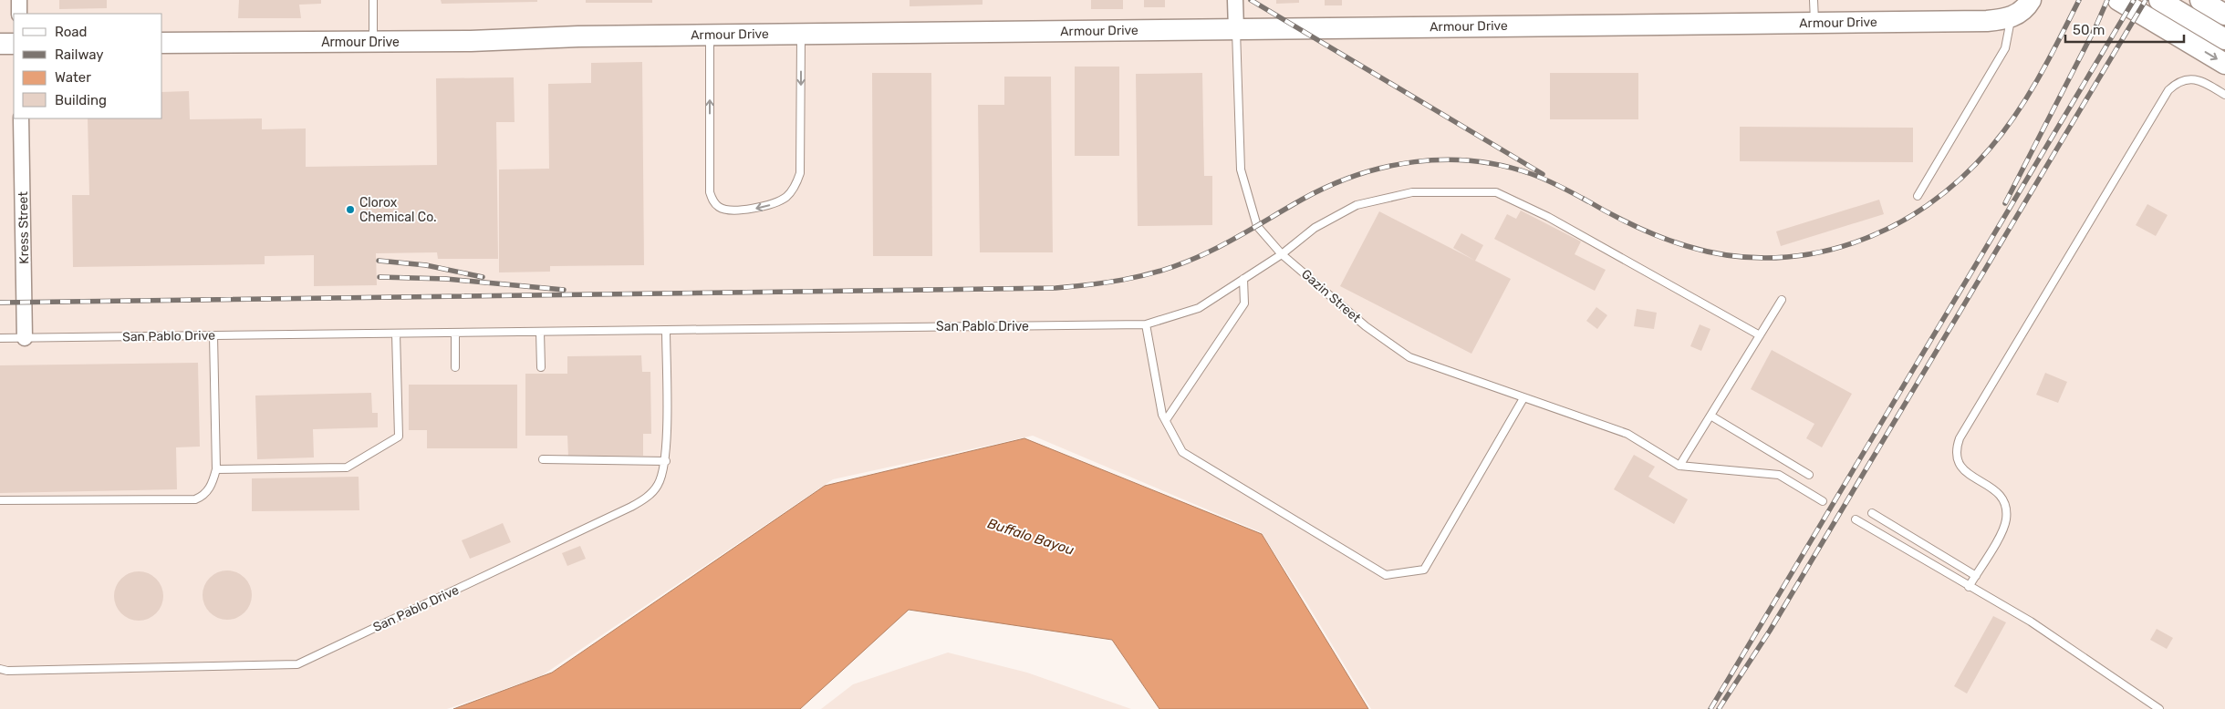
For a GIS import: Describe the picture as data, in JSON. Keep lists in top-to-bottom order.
{
  "streets": {
    "street": ["Armour Drive", "Kress Street", "Gazin Street"],
    "lane": ["San Pablo Drive"]
  },
  "crossings": [
    ["Armour Drive", "Gazin Street"],
    ["Kress Street", "San Pablo Drive"],
    ["Gazin Street", "San Pablo Drive"]
  ],
  "water": ["Buffalo Bayou"],
  "places": ["Clorox Chemical Co."],
  "legend": [
    "Road",
    "Railway",
    "Water",
    "Building"
  ],
  "scale_bar": "50 m"
}
